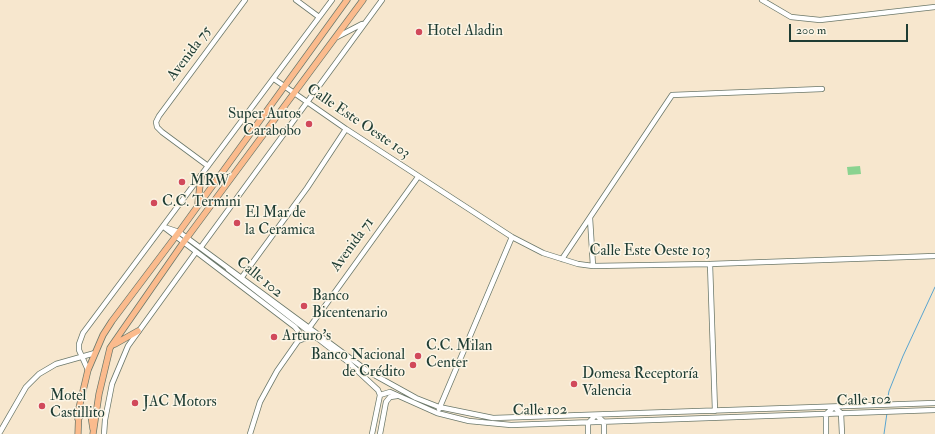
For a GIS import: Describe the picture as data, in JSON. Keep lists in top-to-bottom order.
{
  "streets": {
    "street": [
      "Avenida 75",
      "Calle Este Oeste 103",
      "Avenida 71",
      "Calle 102"
    ]
  },
  "crossings": [
    ["Calle Este Oeste 103", "Avenida 71"],
    ["Avenida 71", "Calle 102"]
  ],
  "places": [
    "Hotel Aladin",
    "Super Autos Carabobo",
    "MRW",
    "C.C. Termini",
    "El Mar de la Ceramica",
    "Banco Bicentenario",
    "Arturo's",
    "C.C. Milan Center",
    "Banco Nacional de Crédito",
    "Domesa Receptoría Valencia",
    "JAC Motors",
    "Motel Castillito"
  ],
  "scale_bar": "200 m"
}
